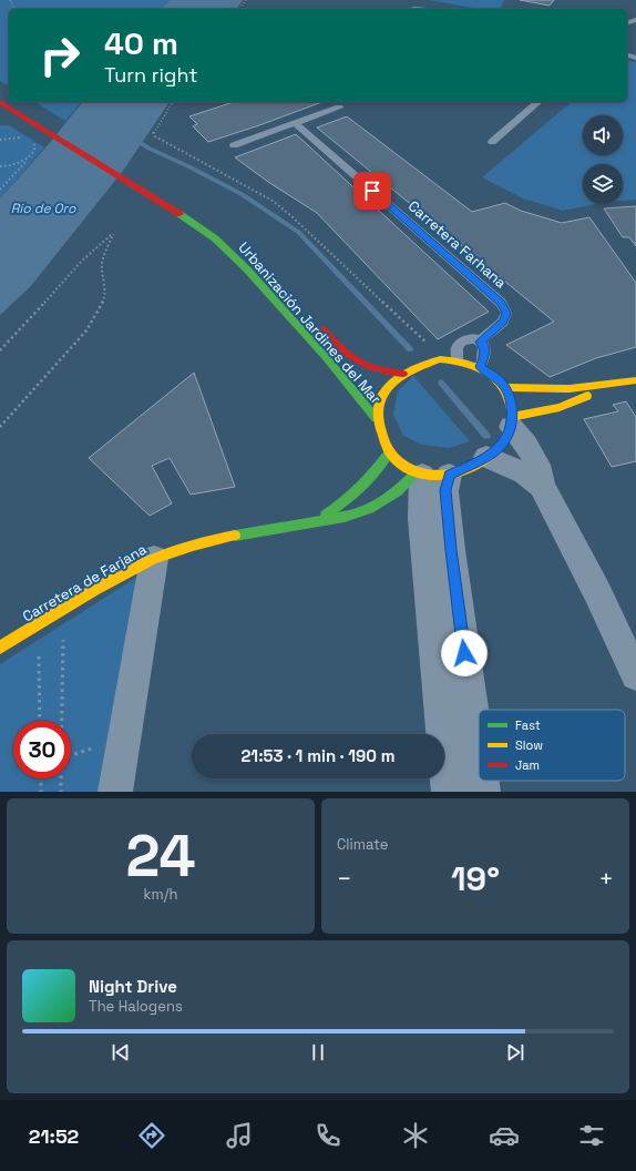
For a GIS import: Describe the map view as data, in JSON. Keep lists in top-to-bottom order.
{
  "streets": {
    "main road": ["Urbanización Jardines del Mar", "Carretera de Farjana"],
    "lane": ["Carretera Farhana"]
  },
  "crossings": [
    ["Urbanización Jardines del Mar", "Carretera de Farjana"]
  ],
  "water": ["Río de Oro"],
  "legend": ["Fast", "Slow", "Jam"],
  "page": {
    "turn": ["40 m", "Turn right"],
    "limit": "30",
    "trip": "21:53 · 1 min · 190 m",
    "tile": [
      ["24", "km/h"],
      "Climate"
    ],
    "heat": ["−", "19°", "+"],
    "song": ["Night Drive", "The Halogens"],
    "tabs": "21:52"
  }
}
